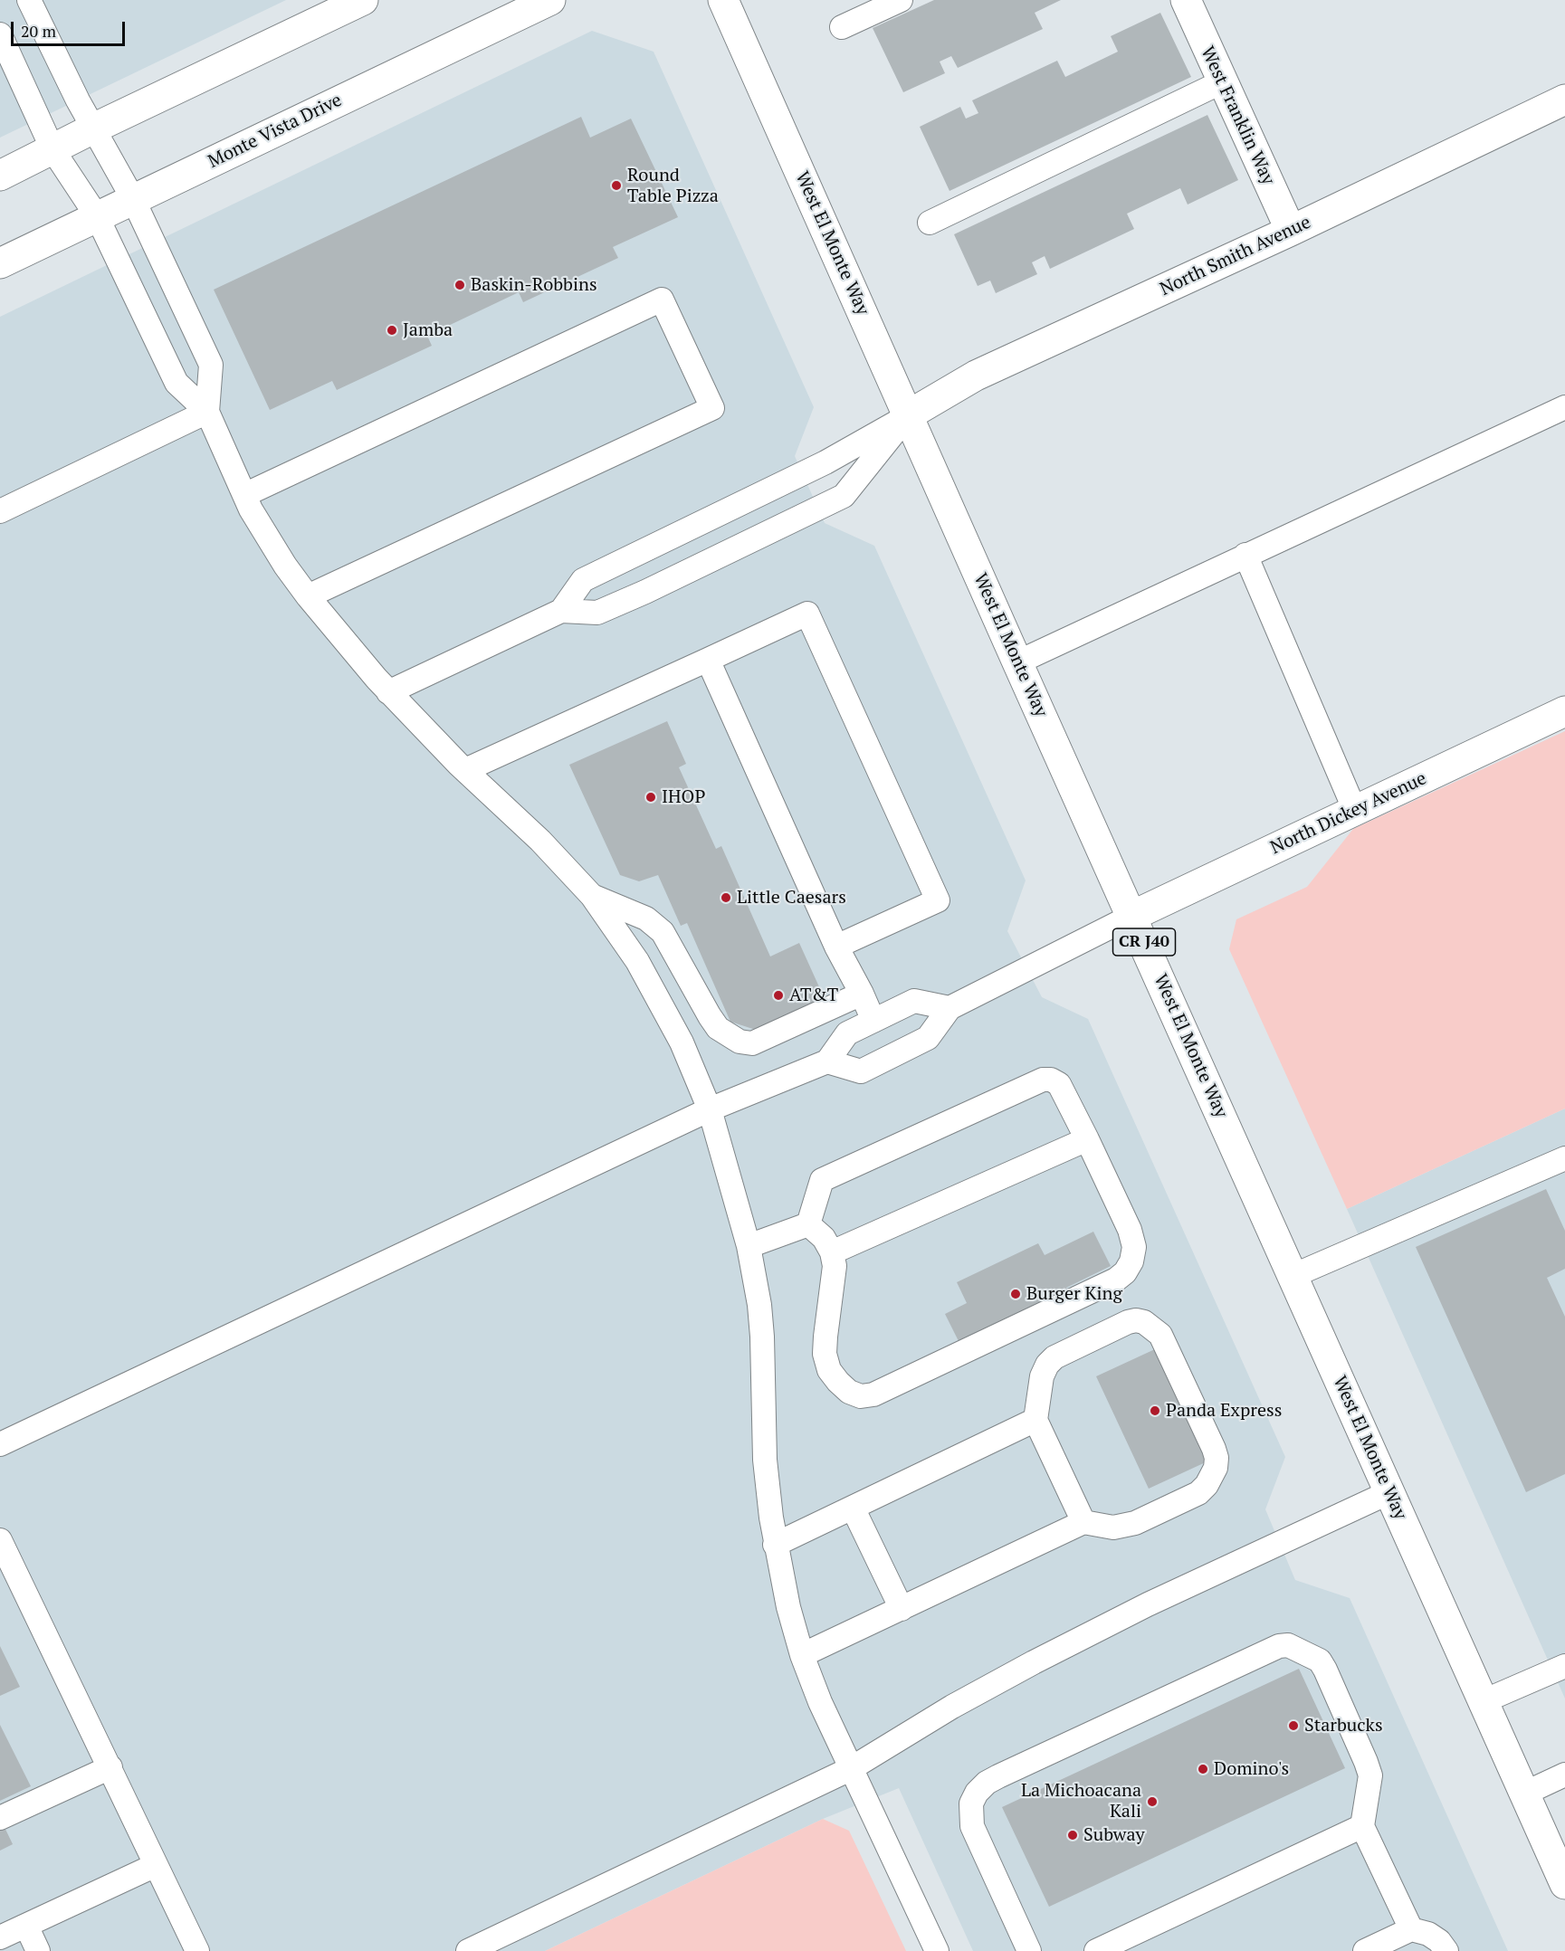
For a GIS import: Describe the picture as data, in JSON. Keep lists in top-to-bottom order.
{
  "streets": {
    "street": [
      "West Franklin Way",
      "Monte Vista Drive",
      "West El Monte Way",
      "North Smith Avenue",
      "North Dickey Avenue",
      "CR J40"
    ]
  },
  "crossings": [
    ["West Franklin Way", "North Smith Avenue"],
    ["West El Monte Way", "North Smith Avenue"],
    ["West El Monte Way", "North Dickey Avenue"]
  ],
  "places": [
    "Round Table Pizza",
    "Baskin-Robbins",
    "Jamba",
    "IHOP",
    "Little Caesars",
    "AT&T",
    "Burger King",
    "Panda Express",
    "Starbucks",
    "Domino's",
    "La Michoacana Kali",
    "Subway"
  ],
  "scale_bar": "20 m"
}
